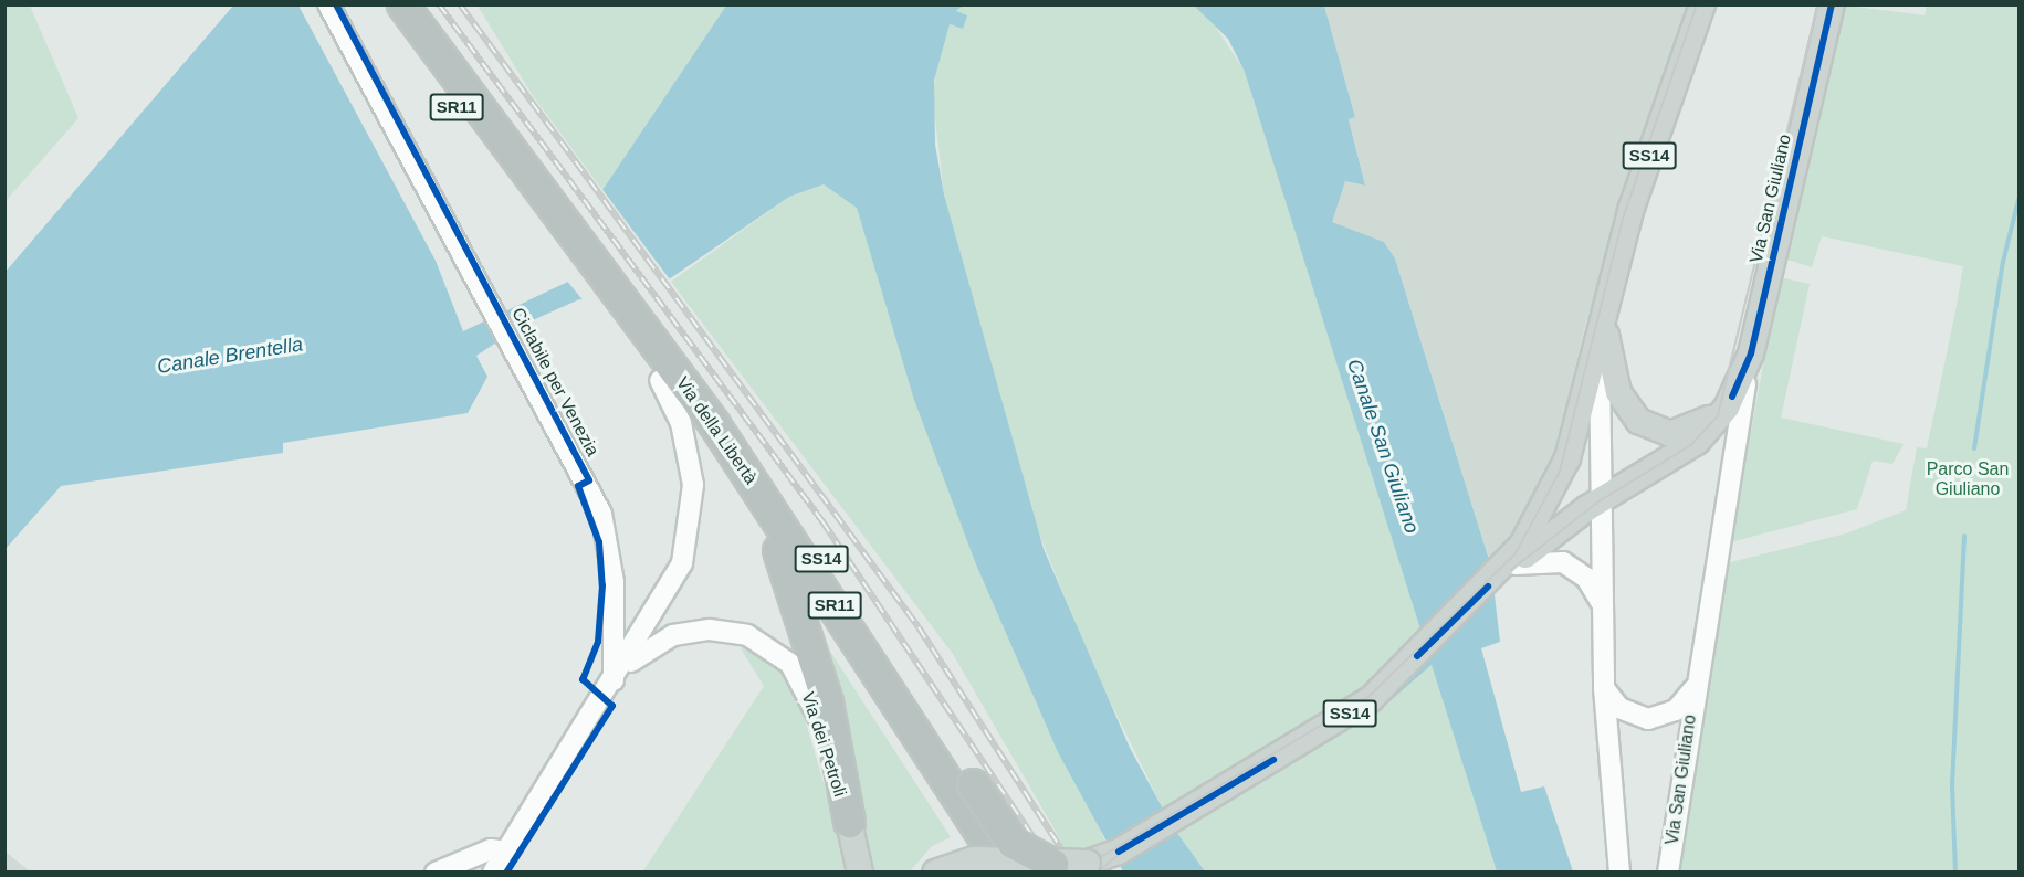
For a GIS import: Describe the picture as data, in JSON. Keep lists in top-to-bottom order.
{
  "streets": {
    "highway": ["SR11", "SS14", "Via della Libertà"],
    "main road": ["Via San Giuliano"],
    "street": ["Via dei Petroli"],
    "cycle path": ["Ciclabile per Venezia"]
  },
  "crossings": [
    ["SS14", "Via San Giuliano"],
    ["SS14", "Via della Libertà"],
    ["SS14", "Via dei Petroli"],
    ["Via della Libertà", "Via dei Petroli"]
  ],
  "water": ["Canale Brentella", "Canale San Giuliano"],
  "parks": ["Parco San Giuliano"]
}
